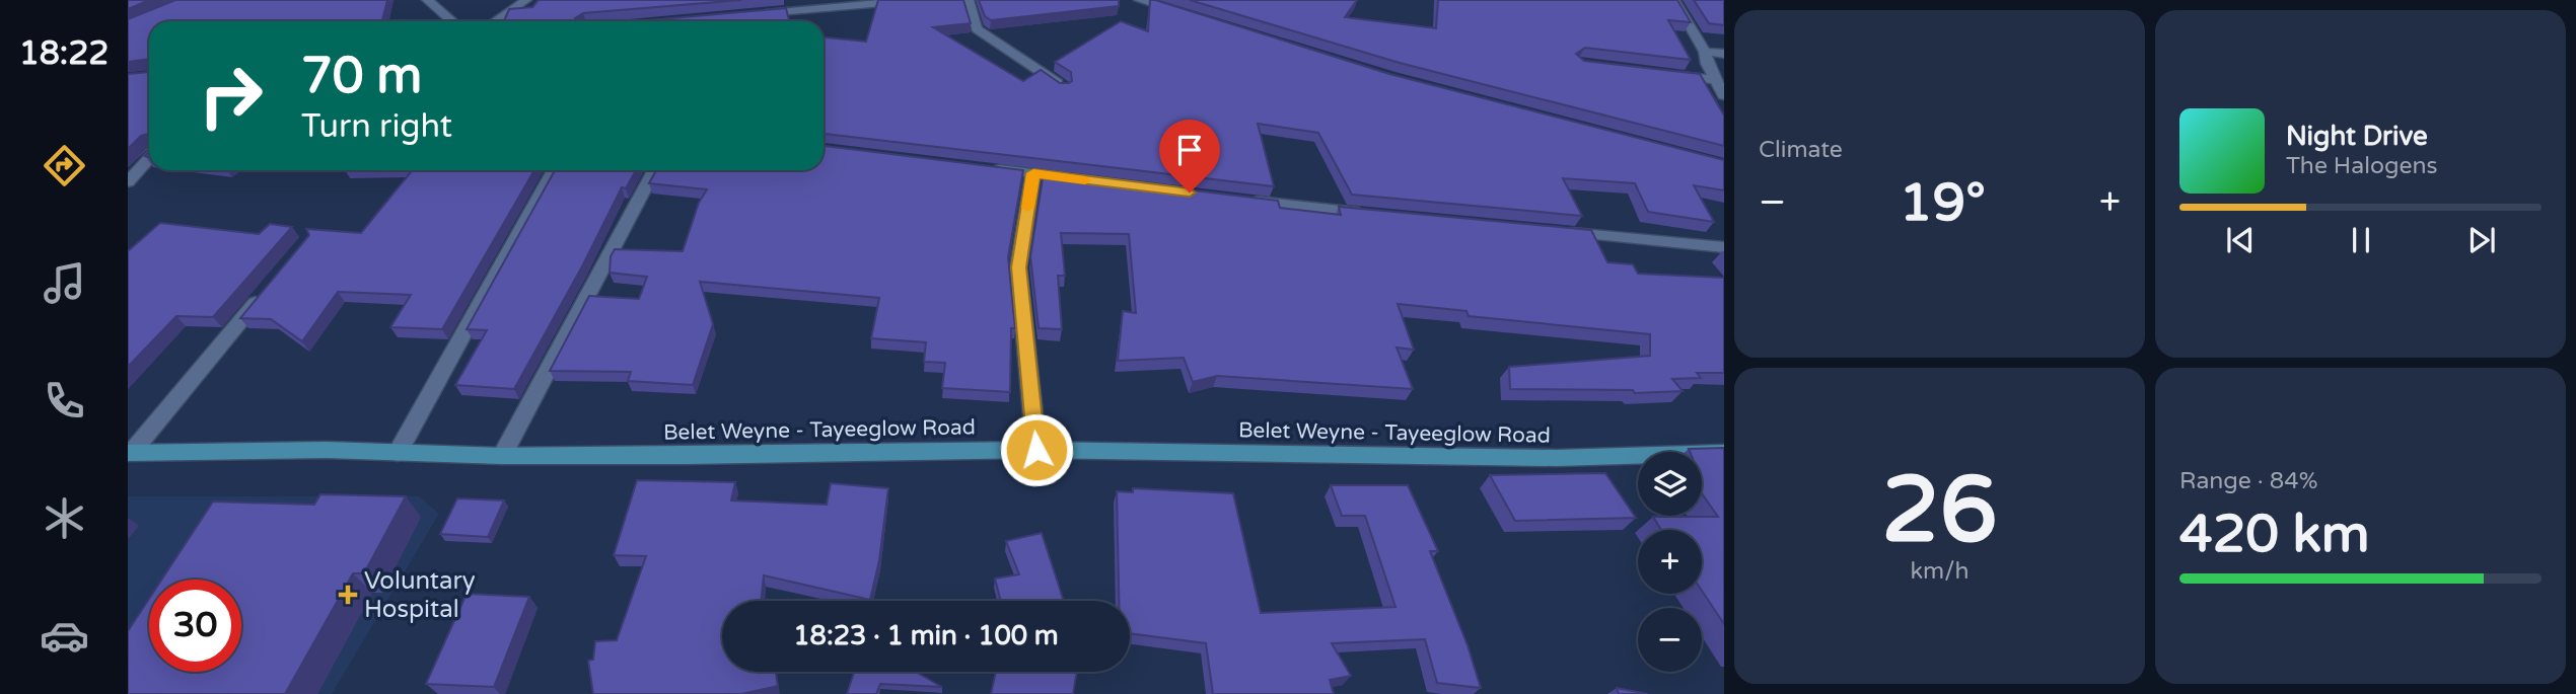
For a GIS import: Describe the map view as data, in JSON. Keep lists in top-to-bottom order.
{
  "streets": {
    "main road": ["Belet Weyne - Tayeeglow Road"]
  },
  "places": {
    "health": ["Voluntary Hospital"]
  },
  "page": {
    "tabs": "18:22",
    "tile": [
      "Climate",
      ["26", "km/h"],
      ["Range · 84%", "420 km"]
    ],
    "turn": ["70 m", "Turn right"],
    "song": ["Night Drive", "The Halogens"],
    "heat": ["−", "19°", "+"],
    "map_buttons": ["+", "−"],
    "limit": "30",
    "trip": "18:23 · 1 min · 100 m"
  }
}
